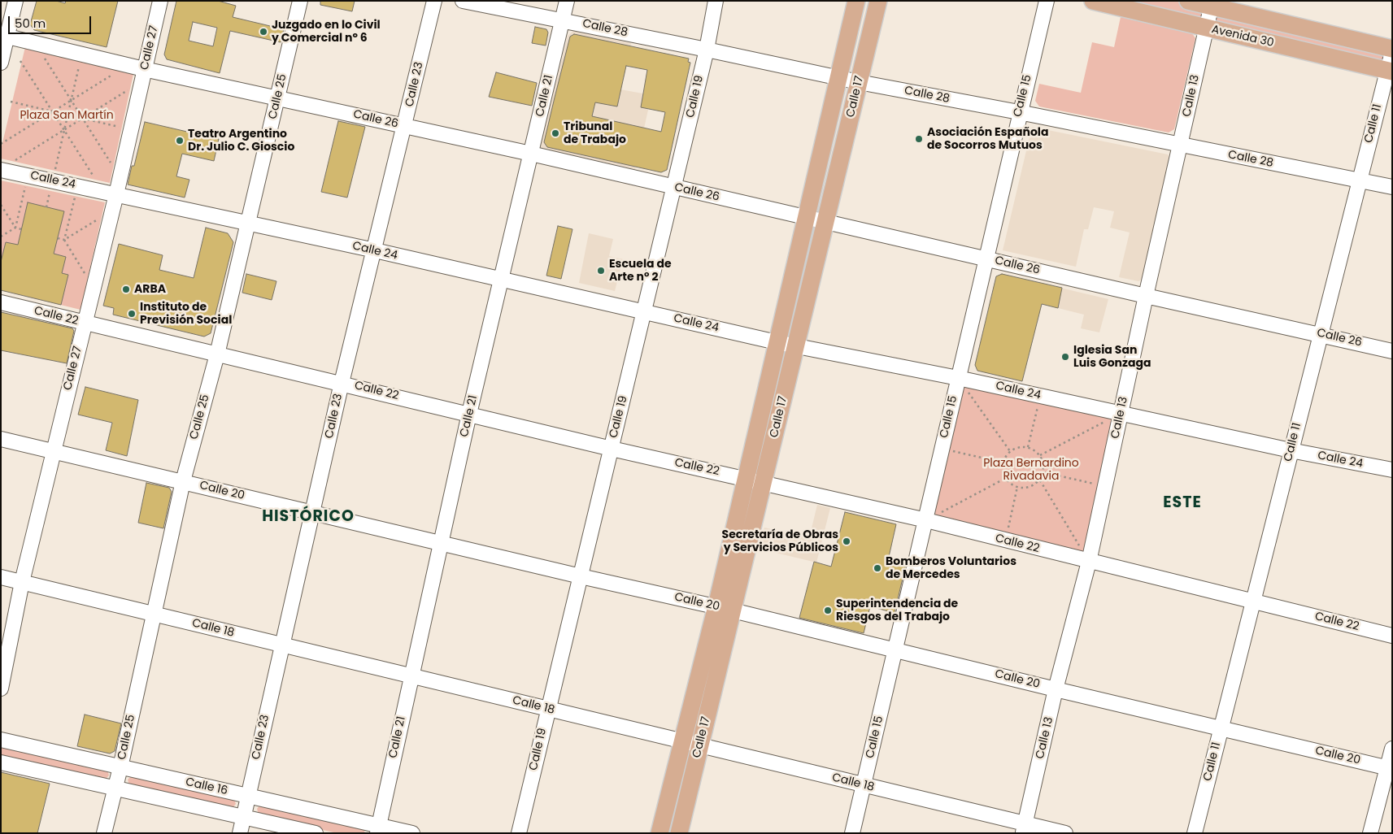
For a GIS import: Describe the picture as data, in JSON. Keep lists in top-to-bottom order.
{
  "streets": {
    "main road": ["Avenida 30", "Calle 17"],
    "street": [
      "Calle 28",
      "Calle 27",
      "Calle 23",
      "Calle 21",
      "Calle 15",
      "Calle 13",
      "Calle 25",
      "Calle 19",
      "Calle 26",
      "Calle 11",
      "Calle 24",
      "Calle 22",
      "Calle 20",
      "Calle 18",
      "Calle 16"
    ]
  },
  "crossings": [
    ["Calle 28", "Calle 21"],
    ["Calle 28", "Calle 15"],
    ["Calle 28", "Calle 13"],
    ["Calle 28", "Calle 19"],
    ["Calle 28", "Calle 17"],
    ["Calle 28", "Calle 11"],
    ["Avenida 30", "Calle 13"],
    ["Avenida 30", "Calle 11"],
    ["Calle 27", "Calle 26"],
    ["Calle 27", "Calle 24"],
    ["Calle 27", "Calle 22"],
    ["Calle 27", "Calle 20"],
    ["Calle 27", "Calle 18"],
    ["Calle 23", "Calle 26"],
    ["Calle 23", "Calle 24"],
    ["Calle 23", "Calle 22"],
    ["Calle 23", "Calle 20"],
    ["Calle 23", "Calle 18"],
    ["Calle 23", "Calle 16"],
    ["Calle 21", "Calle 26"],
    ["Calle 21", "Calle 24"],
    ["Calle 21", "Calle 22"],
    ["Calle 21", "Calle 20"],
    ["Calle 21", "Calle 18"],
    ["Calle 21", "Calle 16"],
    ["Calle 15", "Calle 26"],
    ["Calle 15", "Calle 24"],
    ["Calle 15", "Calle 22"],
    ["Calle 15", "Calle 20"],
    ["Calle 15", "Calle 18"],
    ["Calle 13", "Calle 26"],
    ["Calle 13", "Calle 24"],
    ["Calle 13", "Calle 22"],
    ["Calle 13", "Calle 20"],
    ["Calle 13", "Calle 18"],
    ["Calle 25", "Calle 26"],
    ["Calle 25", "Calle 24"],
    ["Calle 25", "Calle 22"],
    ["Calle 25", "Calle 20"],
    ["Calle 25", "Calle 18"],
    ["Calle 25", "Calle 16"],
    ["Calle 19", "Calle 26"],
    ["Calle 19", "Calle 24"],
    ["Calle 19", "Calle 22"],
    ["Calle 19", "Calle 20"],
    ["Calle 19", "Calle 18"],
    ["Calle 17", "Calle 26"],
    ["Calle 17", "Calle 24"],
    ["Calle 17", "Calle 22"],
    ["Calle 17", "Calle 20"],
    ["Calle 17", "Calle 18"],
    ["Calle 26", "Calle 11"],
    ["Calle 11", "Calle 24"],
    ["Calle 11", "Calle 22"],
    ["Calle 11", "Calle 20"]
  ],
  "districts": ["ESTE", "HISTÓRICO"],
  "parks": ["Plaza San Martín", "Plaza Bernardino Rivadavia"],
  "places": [
    "Juzgado en lo Civil y Comercial nº 6",
    "Tribunal de Trabajo",
    "Asociación Española de Socorros Mutuos",
    "Teatro Argentino Dr. Julio C. Gioscio",
    "Escuela de Arte n° 2",
    "ARBA",
    "Instituto de Previsión Social",
    "Iglesia San Luis Gonzaga",
    "Secretaría de Obras y Servicios Públicos",
    "Bomberos Voluntarios de Mercedes",
    "Superintendencia de Riesgos del Trabajo"
  ],
  "scale_bar": "50 m"
}
